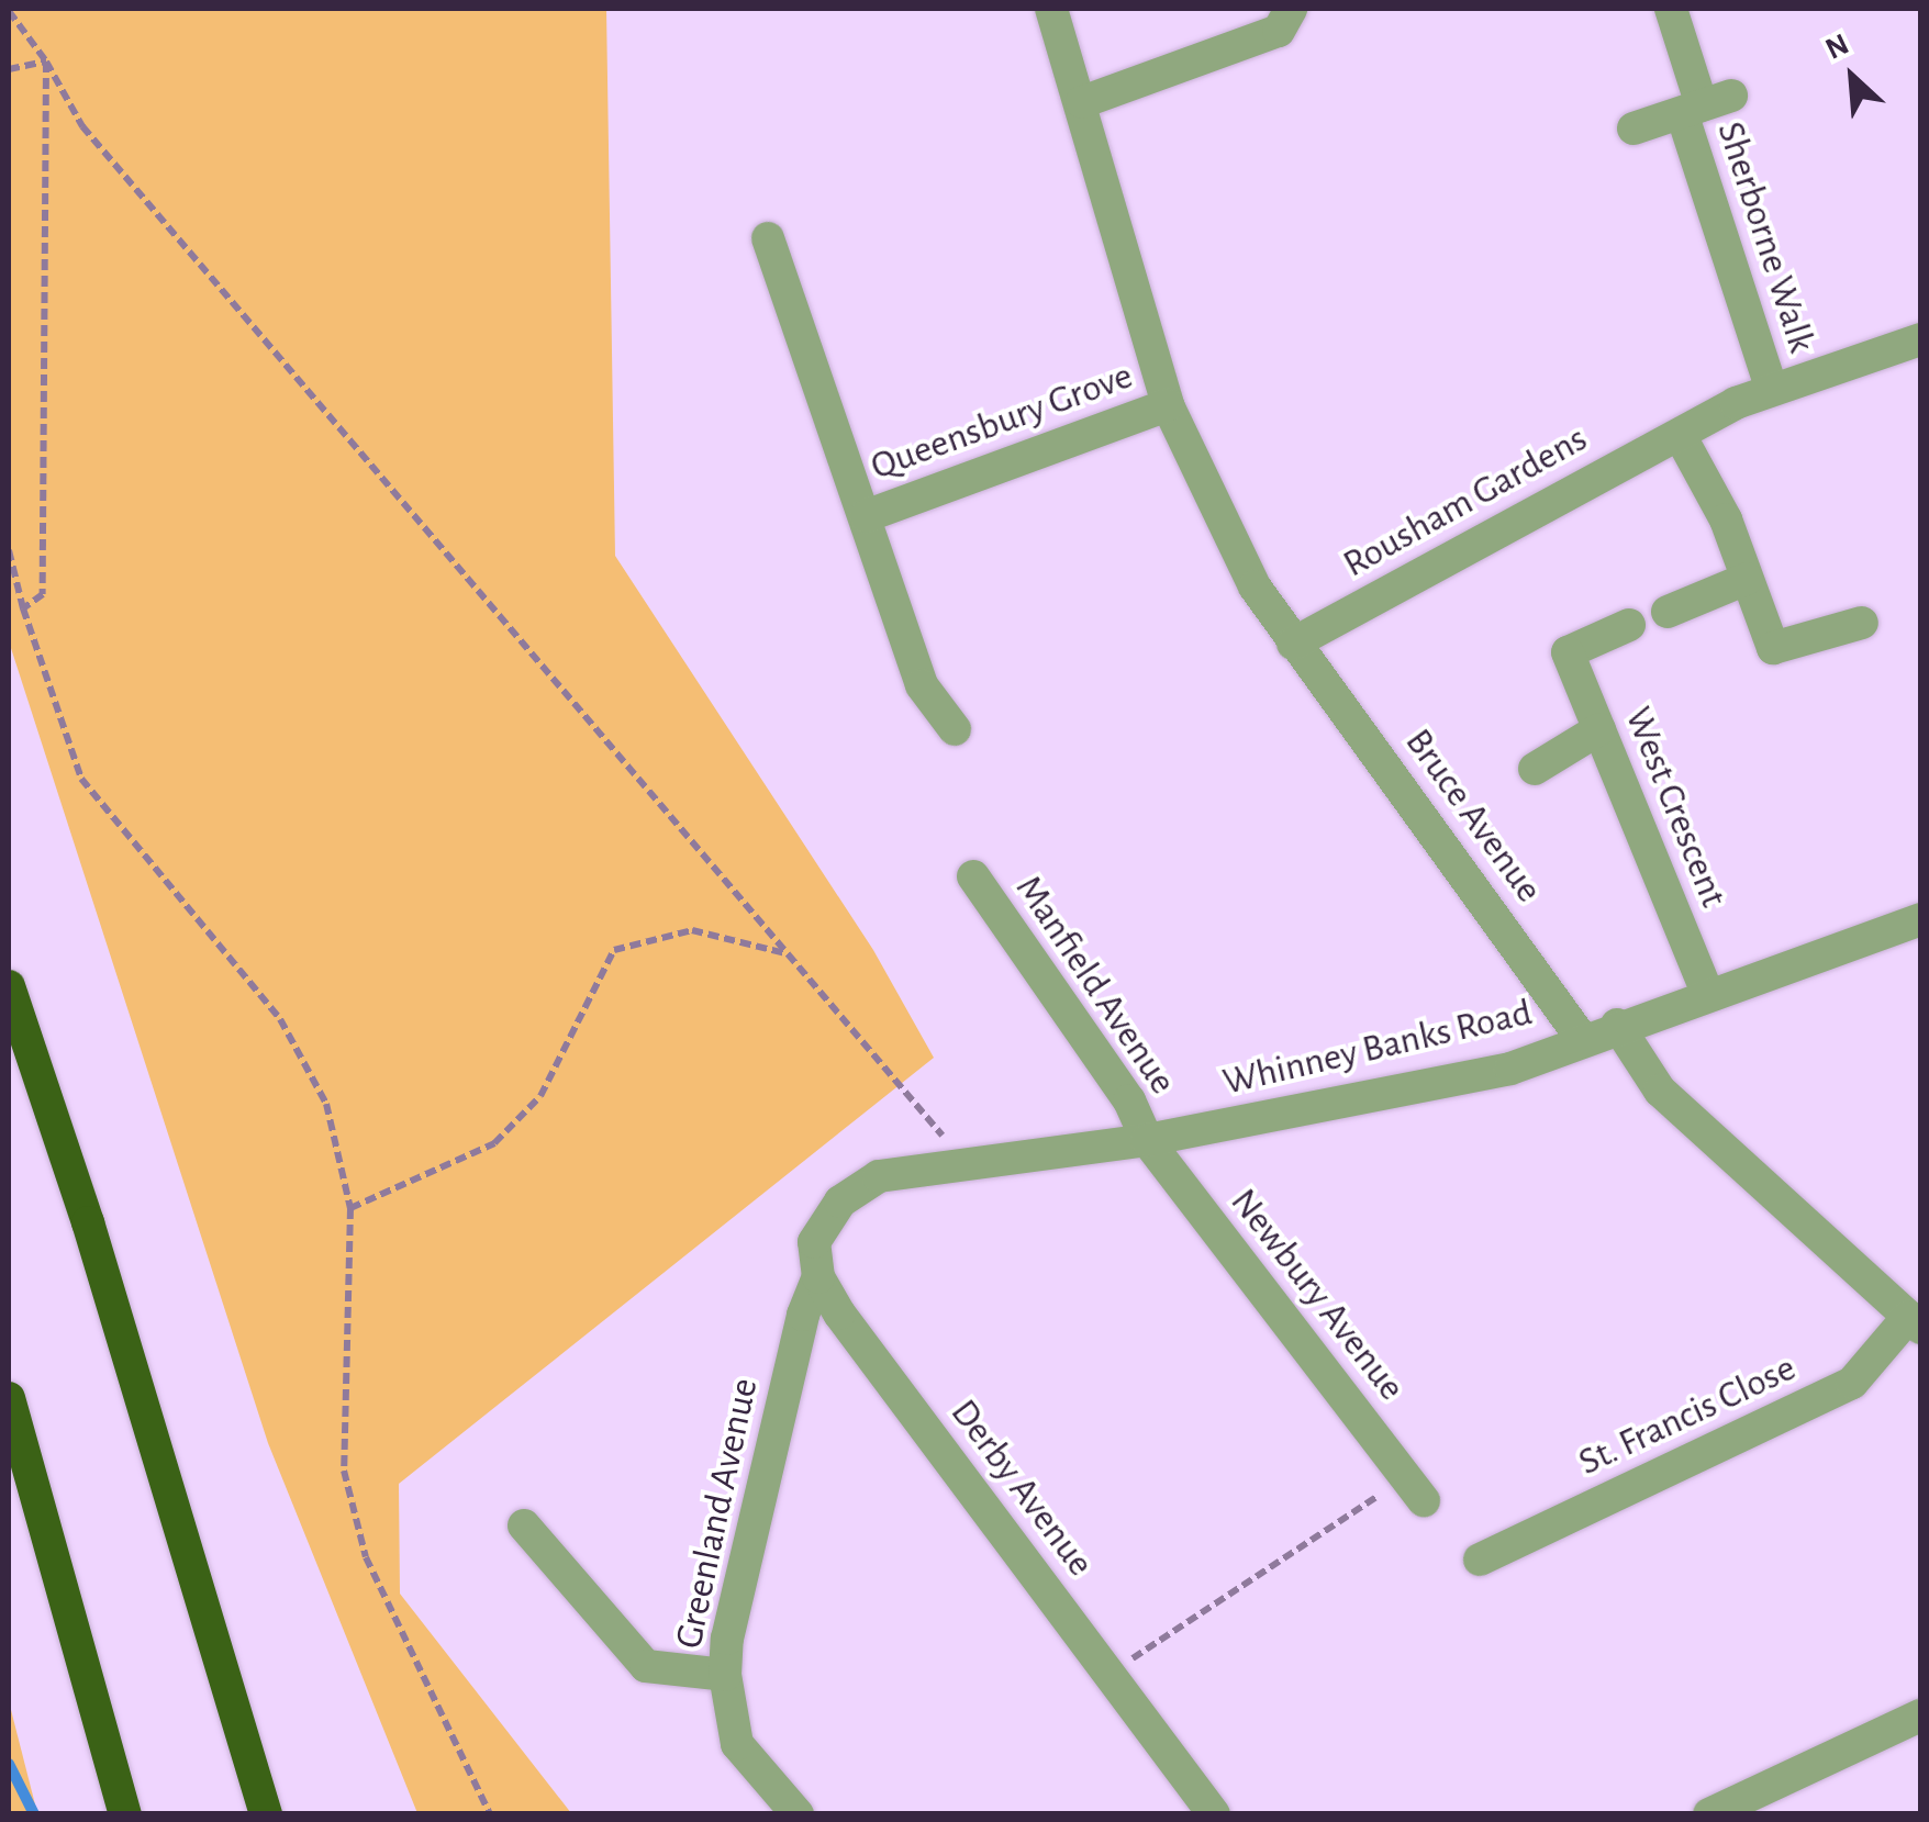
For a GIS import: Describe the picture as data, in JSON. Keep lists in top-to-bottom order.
{
  "streets": {
    "street": [
      "Sherborne Walk",
      "Queensbury Grove",
      "Rousham Gardens",
      "West Crescent",
      "Bruce Avenue",
      "Manfield Avenue",
      "Whinney Banks Road",
      "Newbury Avenue",
      "St. Francis Close",
      "Derby Avenue",
      "Greenland Avenue"
    ]
  },
  "crossings": [
    ["Sherborne Walk", "Rousham Gardens"],
    ["Queensbury Grove", "Bruce Avenue"],
    ["Rousham Gardens", "Bruce Avenue"],
    ["West Crescent", "Whinney Banks Road"],
    ["Bruce Avenue", "Whinney Banks Road"],
    ["Manfield Avenue", "Whinney Banks Road"],
    ["Manfield Avenue", "Newbury Avenue"],
    ["Whinney Banks Road", "Newbury Avenue"],
    ["Whinney Banks Road", "Derby Avenue"],
    ["Whinney Banks Road", "Greenland Avenue"],
    ["Derby Avenue", "Greenland Avenue"]
  ],
  "north": "top left"
}
